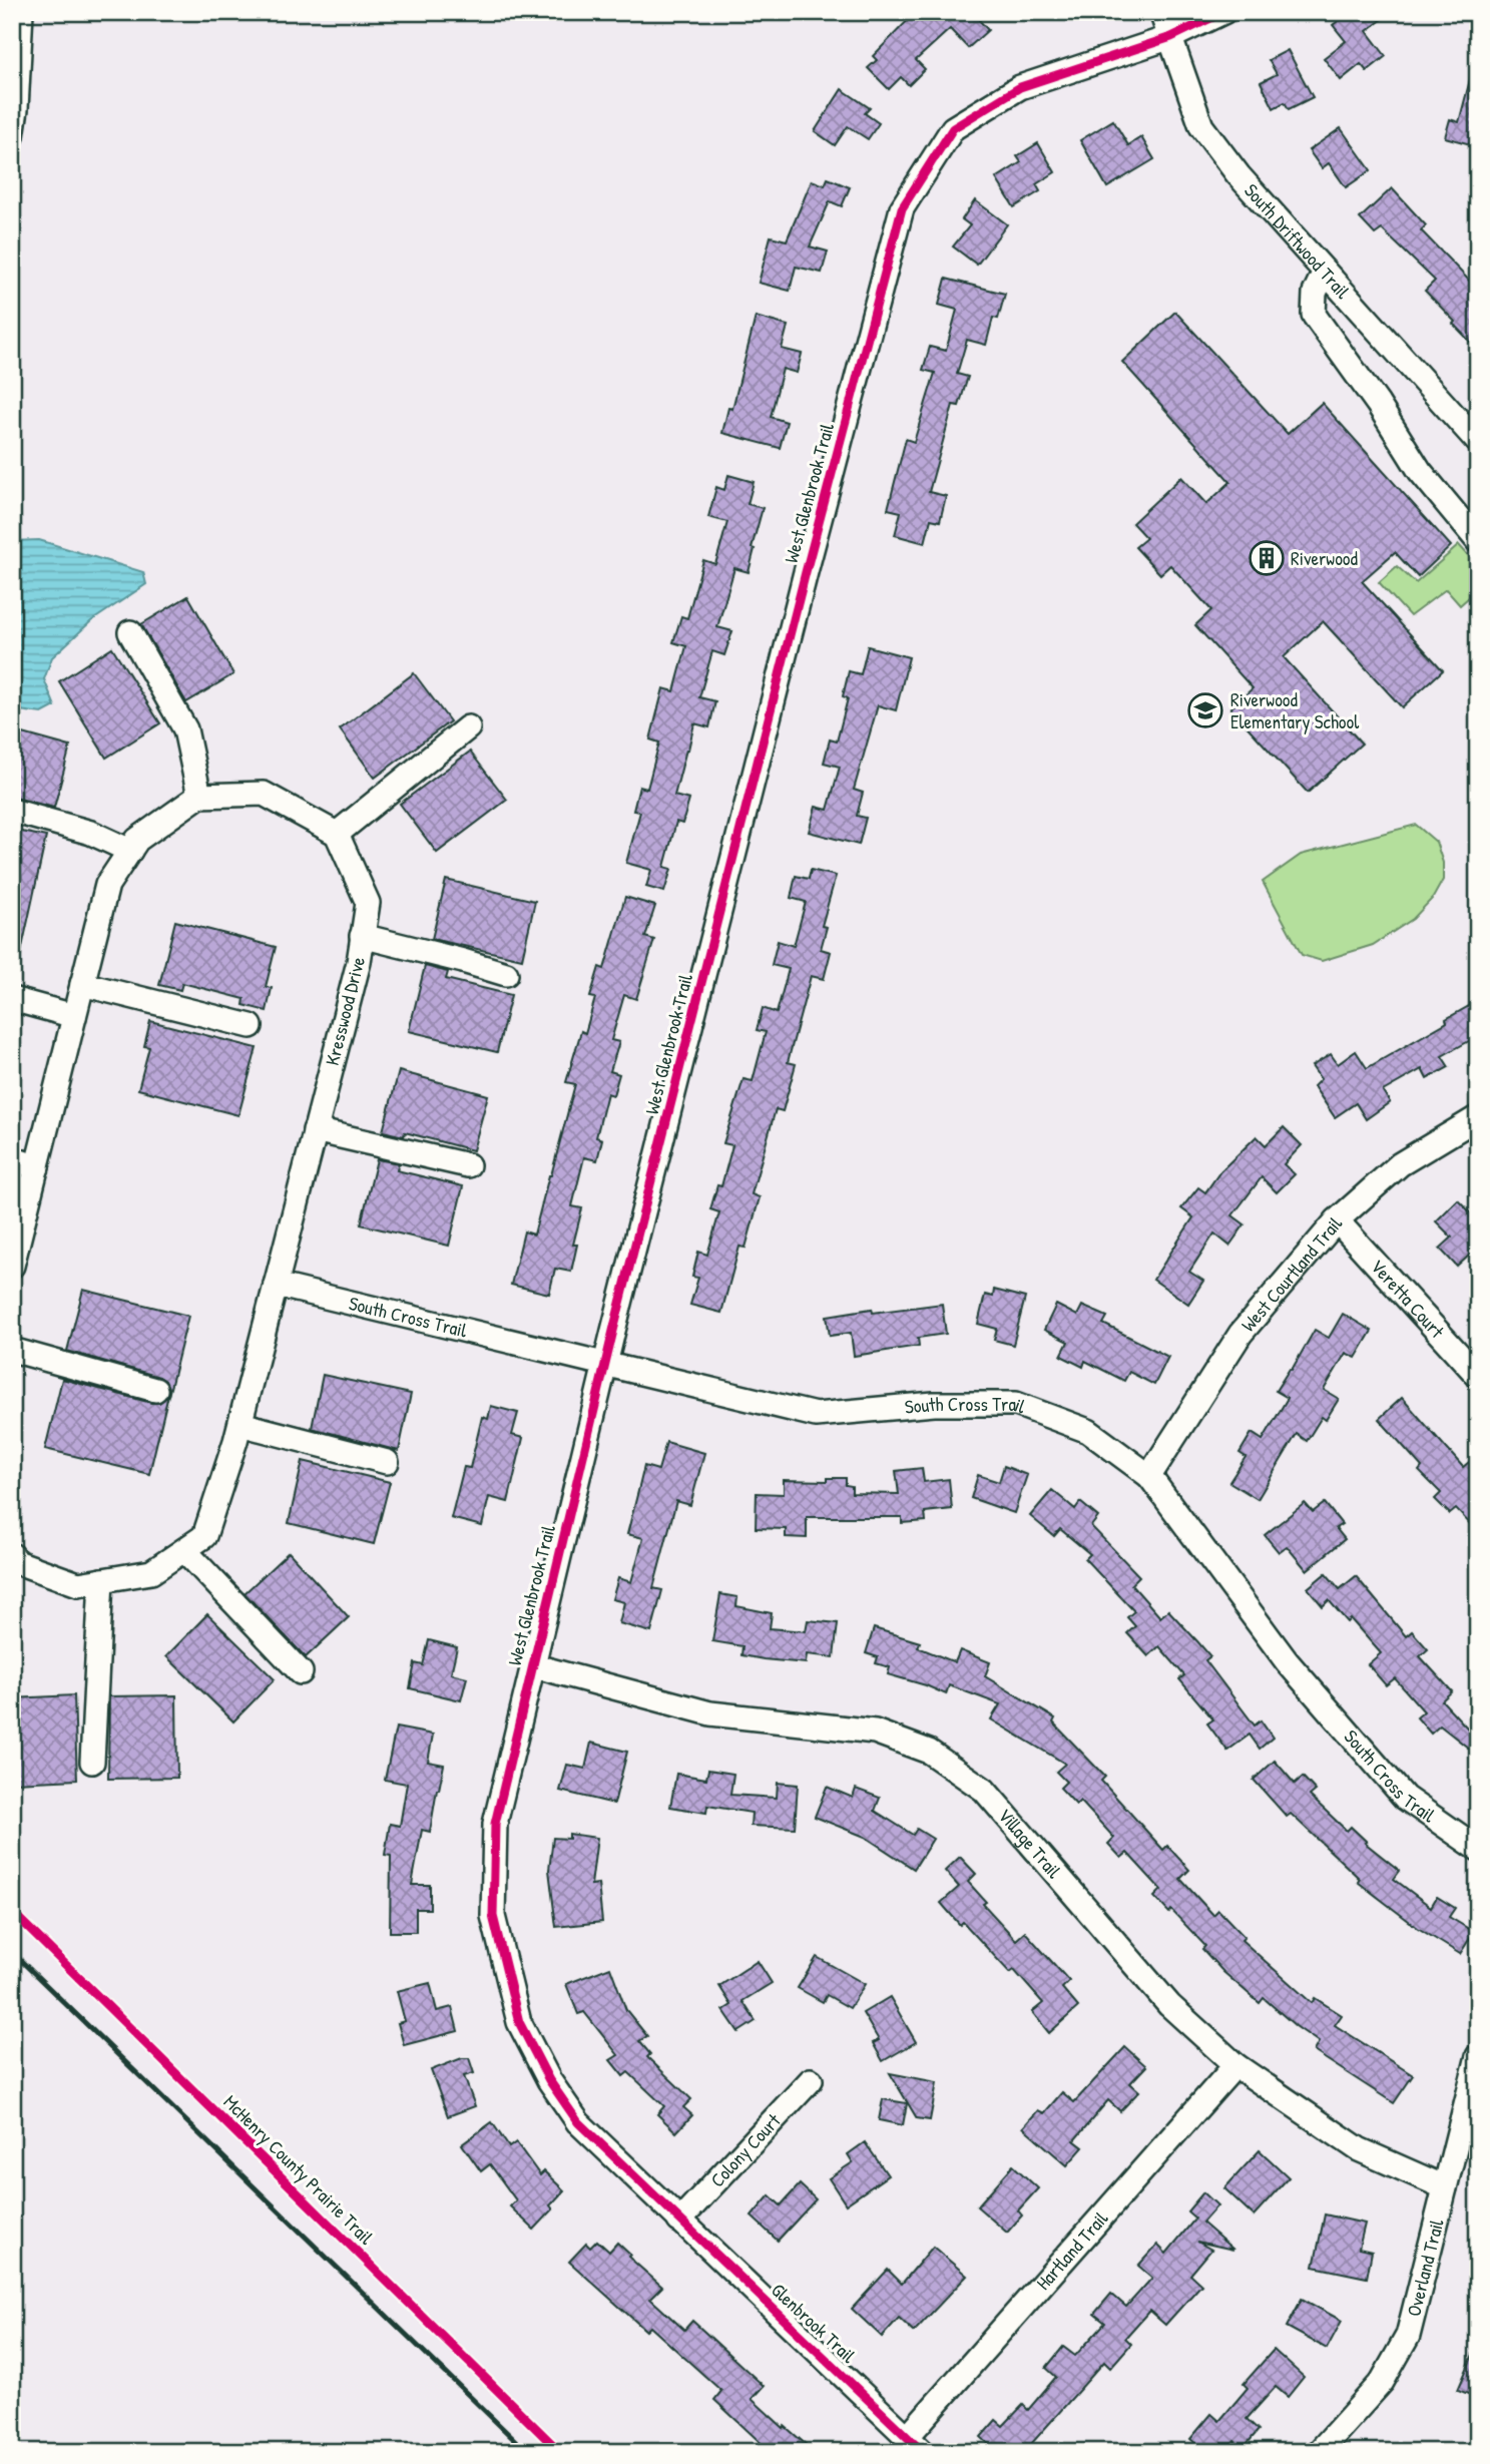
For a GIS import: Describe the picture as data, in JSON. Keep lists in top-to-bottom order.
{
  "streets": {
    "street": [
      "South Driftwood Trail",
      "West Glenbrook Trail",
      "Kresswood Drive",
      "West Courtland Trail",
      "Veretta Court",
      "South Cross Trail",
      "Village Trail",
      "Colony Court",
      "Hartland Trail",
      "Overland Trail",
      "Glenbrook Trail"
    ],
    "cycle path": ["McHenry County Prairie Trail"]
  },
  "crossings": [
    ["South Driftwood Trail", "West Glenbrook Trail"],
    ["West Glenbrook Trail", "South Cross Trail"],
    ["West Glenbrook Trail", "Village Trail"],
    ["West Glenbrook Trail", "Colony Court"],
    ["West Glenbrook Trail", "Glenbrook Trail"],
    ["Kresswood Drive", "South Cross Trail"],
    ["West Courtland Trail", "Veretta Court"],
    ["West Courtland Trail", "South Cross Trail"],
    ["Village Trail", "Hartland Trail"],
    ["Village Trail", "Overland Trail"],
    ["Colony Court", "Glenbrook Trail"],
    ["Hartland Trail", "Glenbrook Trail"]
  ],
  "places": {
    "building": ["Riverwood"],
    "school or university": ["Riverwood Elementary School"]
  }
}
